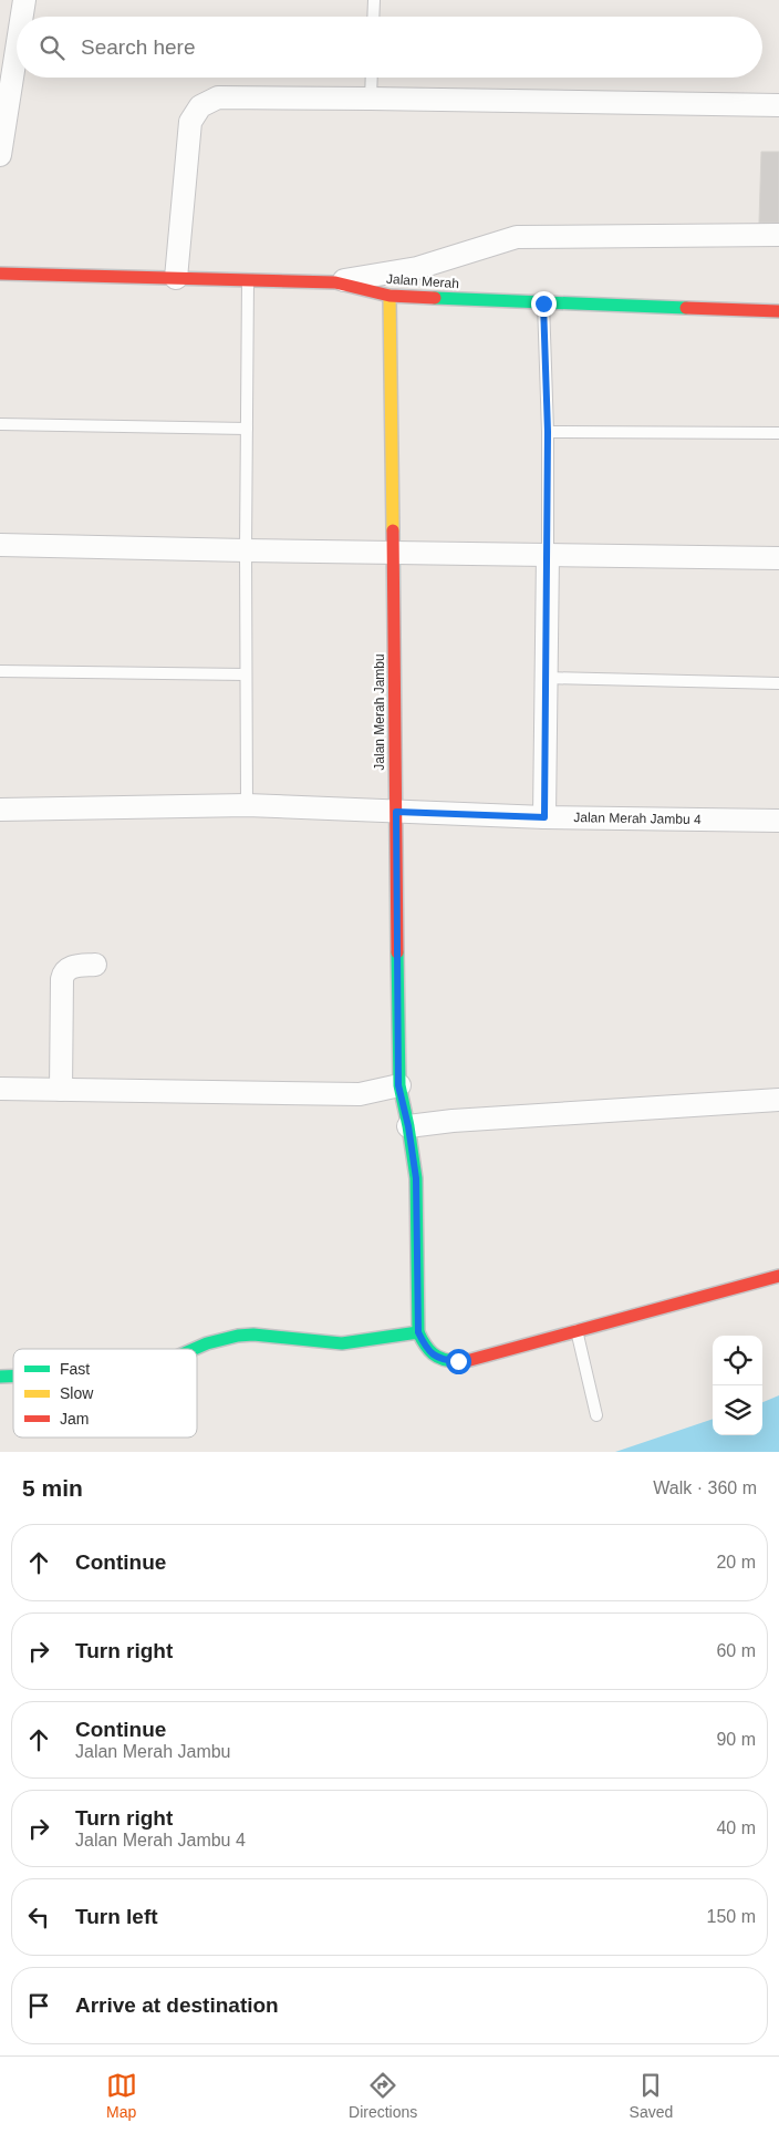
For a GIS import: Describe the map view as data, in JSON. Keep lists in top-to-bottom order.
{
  "streets": {
    "street": ["Jalan Merah", "Jalan Merah Jambu", "Jalan Merah Jambu 4"]
  },
  "crossings": [
    ["Jalan Merah", "Jalan Merah Jambu"],
    ["Jalan Merah Jambu", "Jalan Merah Jambu 4"]
  ],
  "legend": ["Fast", "Slow", "Jam"],
  "page": {
    "search": "Search here",
    "heading": ["5 min", "Walk · 360 m"],
    "list": [
      ["Continue", "20 m"],
      ["Turn right", "60 m"],
      ["Continue", "Jalan Merah Jambu", "90 m"],
      ["Turn right", "Jalan Merah Jambu 4", "40 m"],
      ["Turn left", "150 m"],
      "Arrive at destination"
    ],
    "nav": ["Map", "Directions", "Saved"]
  }
}
